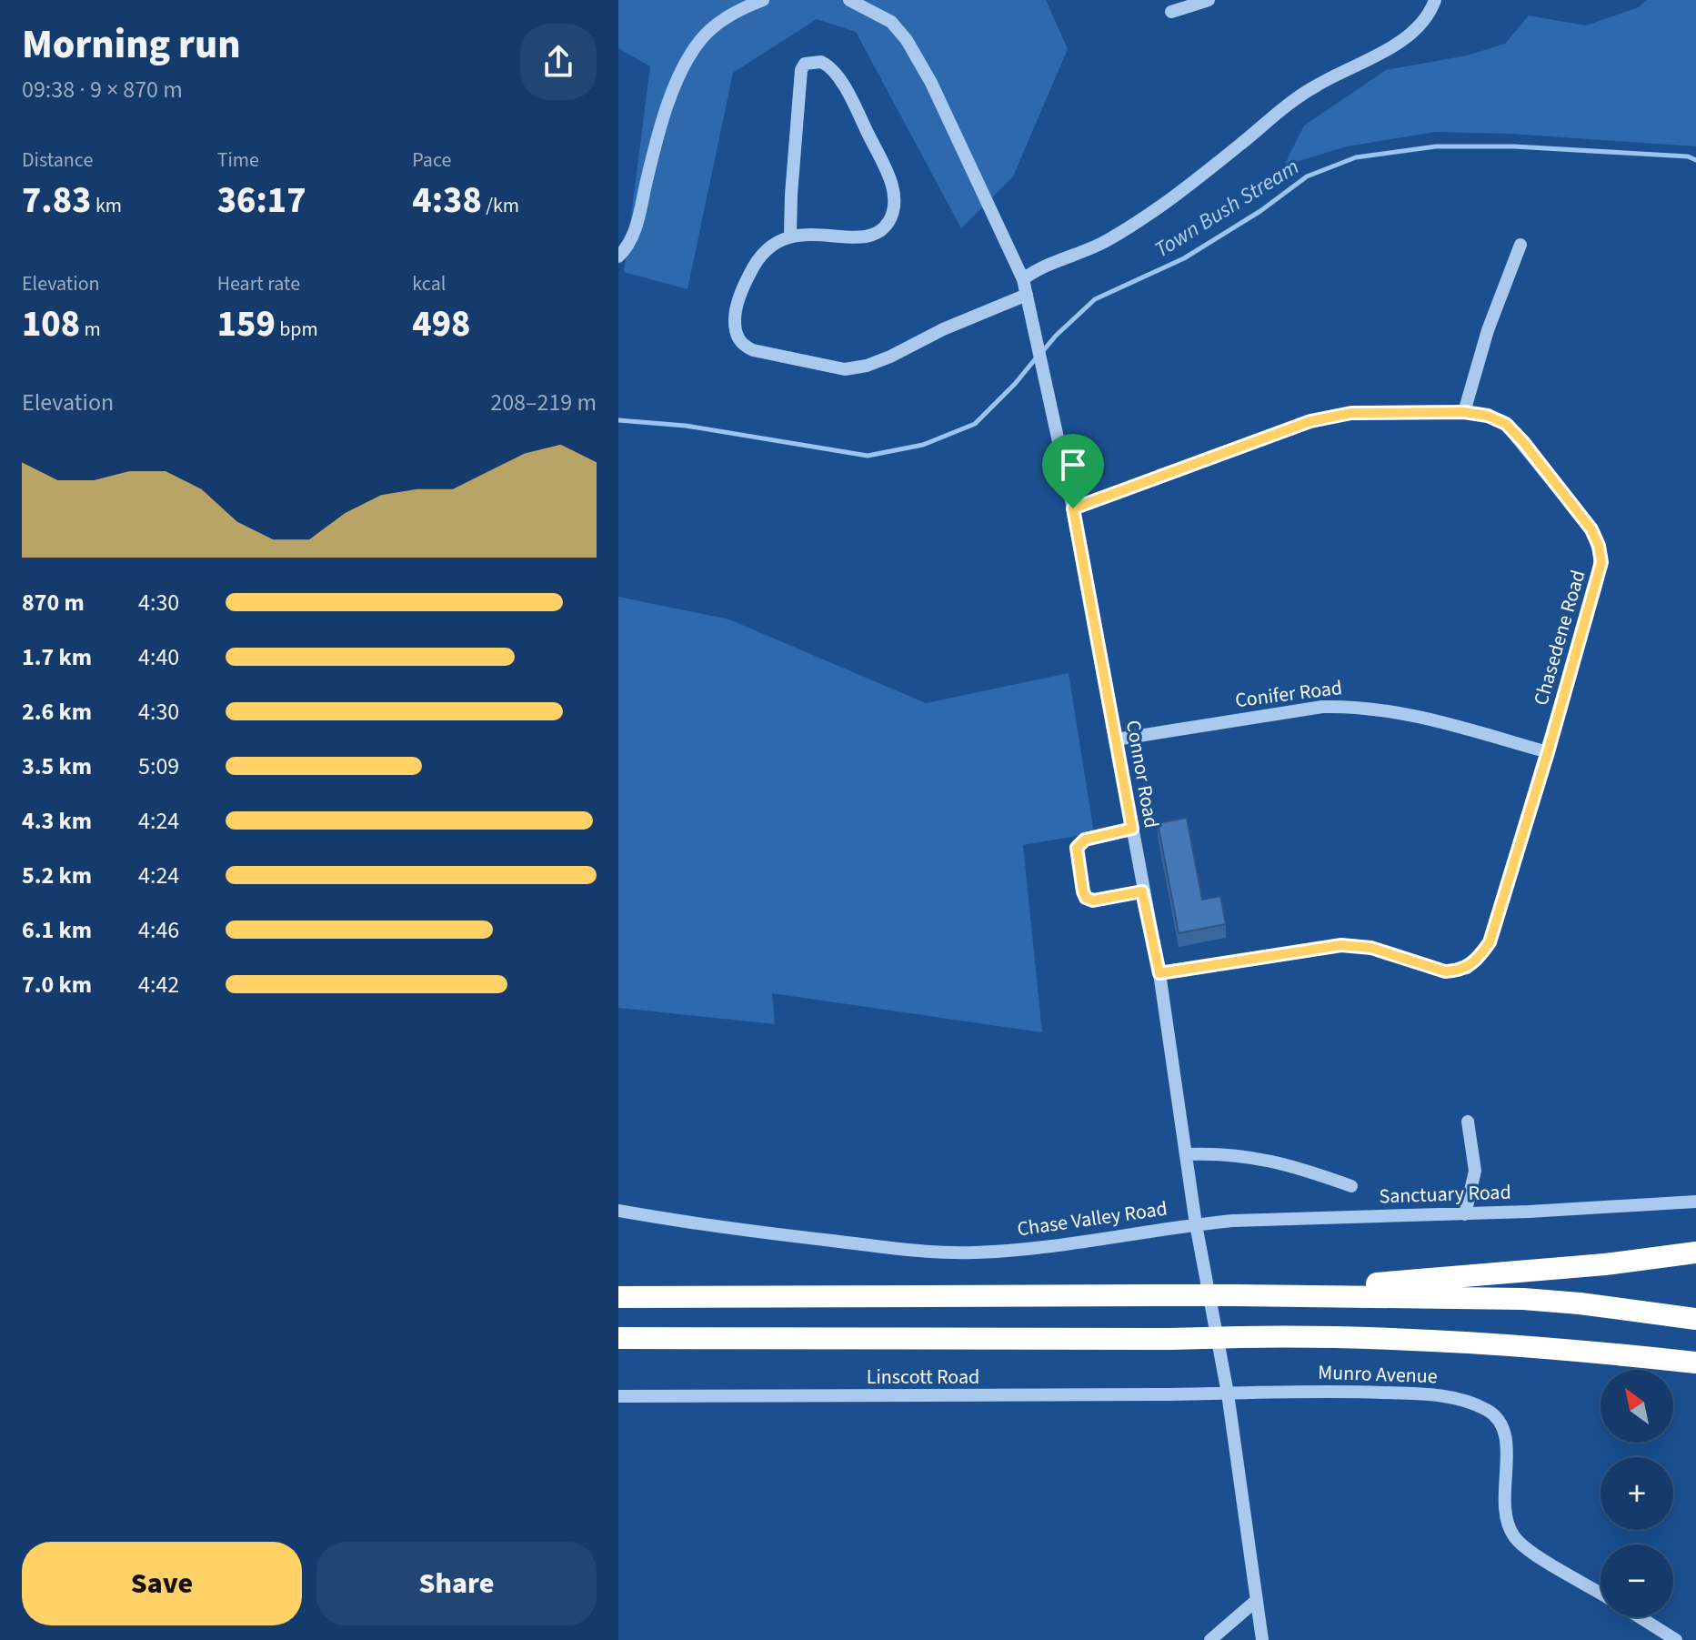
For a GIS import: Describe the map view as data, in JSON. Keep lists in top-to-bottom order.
{
  "streets": {
    "street": [
      "Chasedene Road",
      "Conifer Road",
      "Connor Road",
      "Sanctuary Road",
      "Chase Valley Road",
      "Munro Avenue",
      "Linscott Road"
    ]
  },
  "crossings": [
    ["Chasedene Road", "Conifer Road"],
    ["Chasedene Road", "Connor Road"],
    ["Conifer Road", "Connor Road"],
    ["Connor Road", "Sanctuary Road"],
    ["Connor Road", "Chase Valley Road"],
    ["Sanctuary Road", "Chase Valley Road"],
    ["Chase Valley Road", "Munro Avenue"],
    ["Chase Valley Road", "Linscott Road"],
    ["Munro Avenue", "Linscott Road"]
  ],
  "water": ["Town Bush Stream"],
  "north": "top left",
  "page": {
    "heading": ["Morning run", "09:38 · 9 × 870 m"],
    "stats": [
      ["Distance", "7.83 km"],
      ["Time", "36:17"],
      ["Pace", "4:38 /km"],
      ["Elevation", "108 m"],
      ["Heart rate", "159 bpm"],
      ["kcal", "498"]
    ],
    "chart": ["Elevation", "208–219 m"],
    "list": [
      {
        "name": "870 m",
        "note": "4:30"
      },
      {
        "name": "1.7 km",
        "note": "4:40"
      },
      {
        "name": "2.6 km",
        "note": "4:30"
      },
      {
        "name": "3.5 km",
        "note": "5:09"
      },
      {
        "name": "4.3 km",
        "note": "4:24"
      },
      {
        "name": "5.2 km",
        "note": "4:24"
      },
      {
        "name": "6.1 km",
        "note": "4:46"
      },
      {
        "name": "7.0 km",
        "note": "4:42"
      }
    ],
    "map_buttons": ["+", "−"],
    "buttons": ["Save", "Share"]
  }
}
